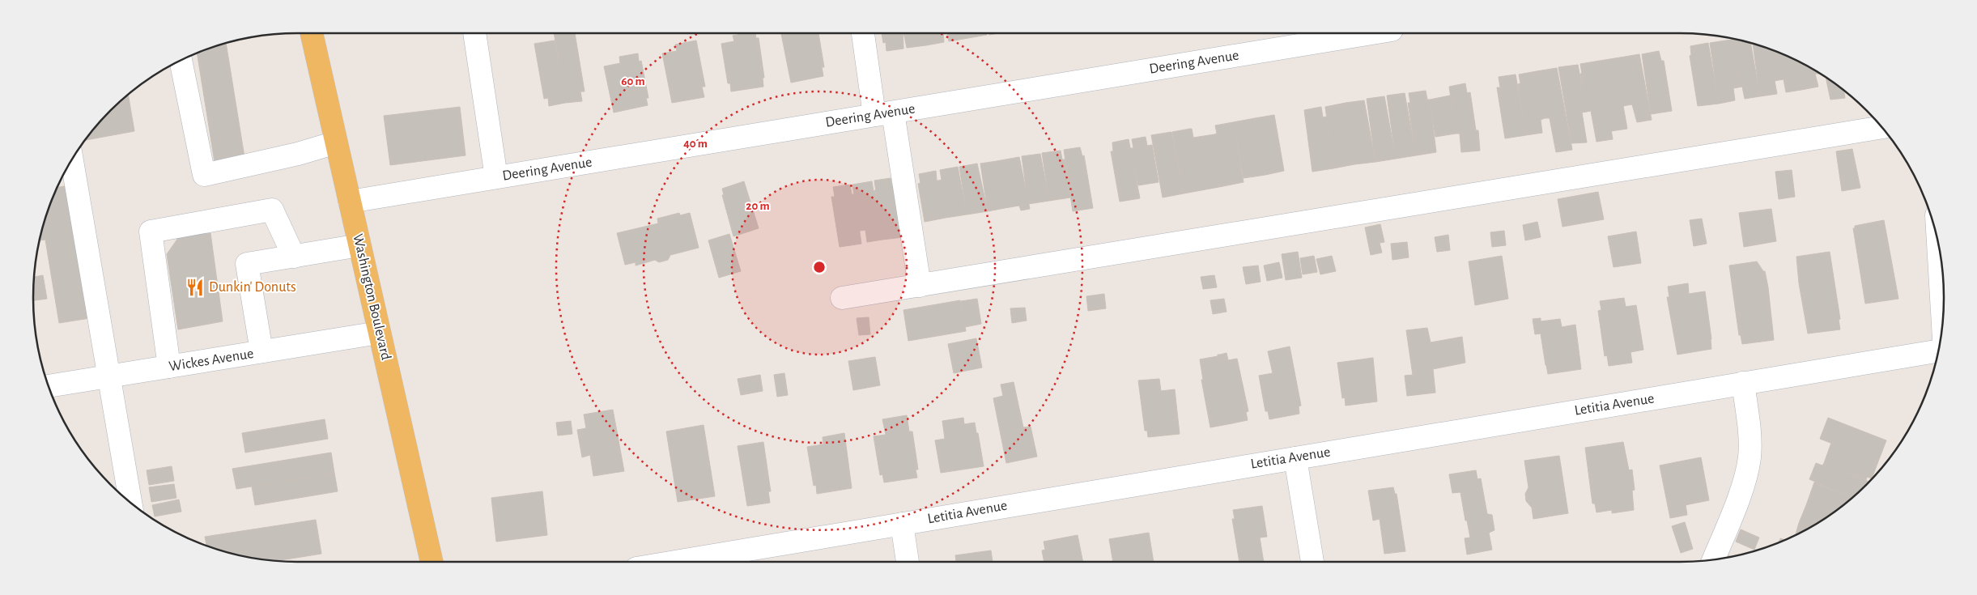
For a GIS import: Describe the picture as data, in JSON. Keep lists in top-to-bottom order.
{
  "streets": {
    "main road": ["Washington Boulevard"],
    "street": ["Deering Avenue", "Wickes Avenue", "Letitia Avenue"]
  },
  "crossings": [
    ["Deering Avenue", "Washington Boulevard"],
    ["Washington Boulevard", "Wickes Avenue"]
  ],
  "places": {
    "restaurant": ["Dunkin' Donuts"]
  },
  "rings": ["60 m", "40 m", "20 m"]
}
